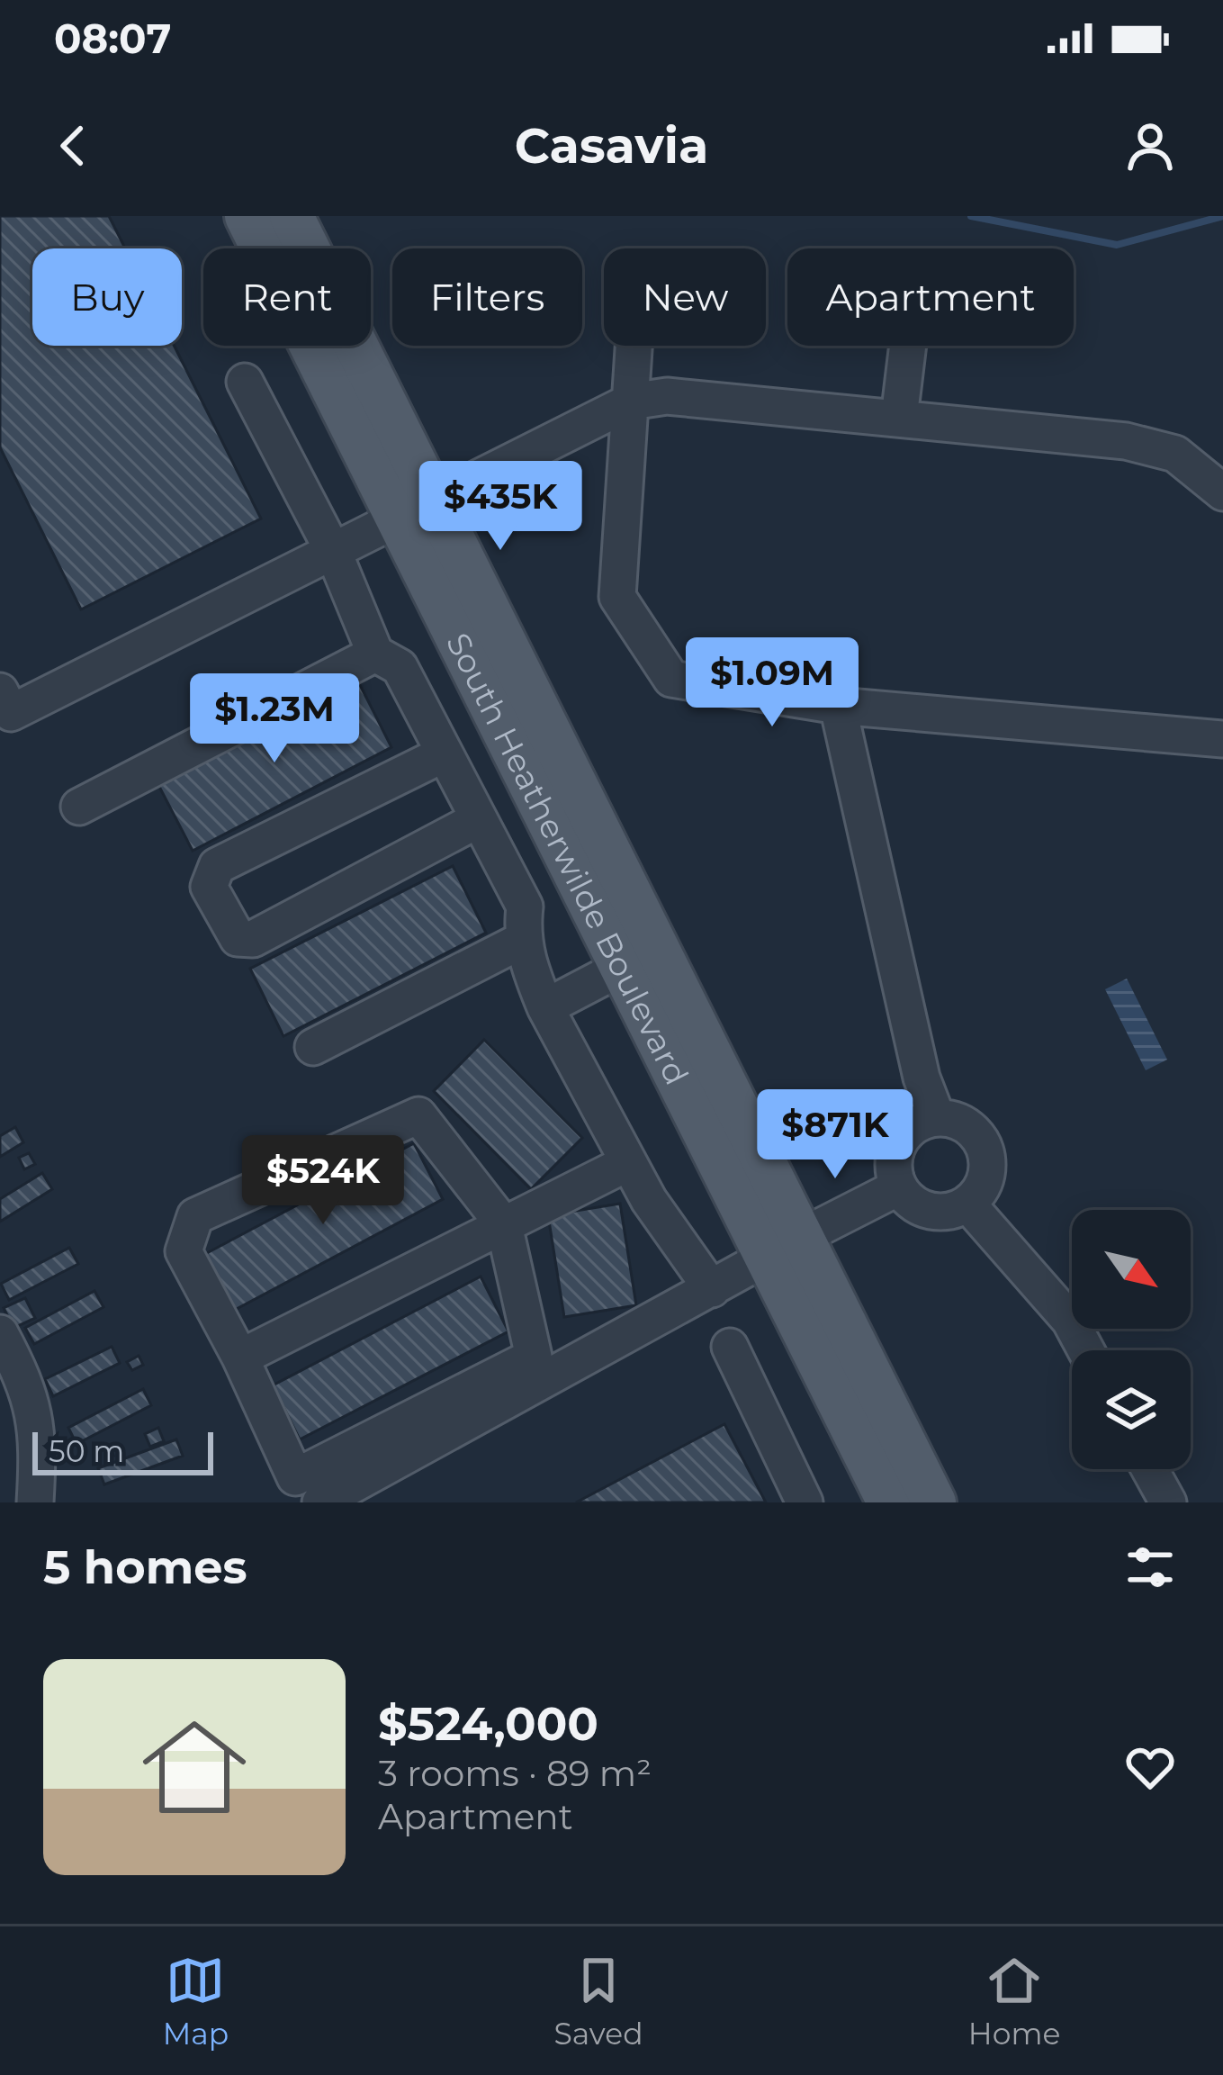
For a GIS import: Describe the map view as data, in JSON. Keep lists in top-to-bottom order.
{
  "streets": {
    "main road": ["South Heatherwilde Boulevard"]
  },
  "scale_bar": "50 m",
  "north": "bottom right",
  "page": {
    "status": "08:07",
    "header": "Casavia",
    "chip": [
      "Buy",
      "Rent",
      "Filters",
      "New",
      "Apartment"
    ],
    "price": [
      "$435K",
      "$1.09M",
      "$1.23M",
      "$871K",
      "$524K"
    ],
    "scale": "50 m",
    "heading": "5 homes",
    "list": [
      {
        "name": "$524,000",
        "note": "3 rooms · 89 m² · Apartment"
      }
    ],
    "tabs": ["Map", "Saved", "Home"]
  }
}
